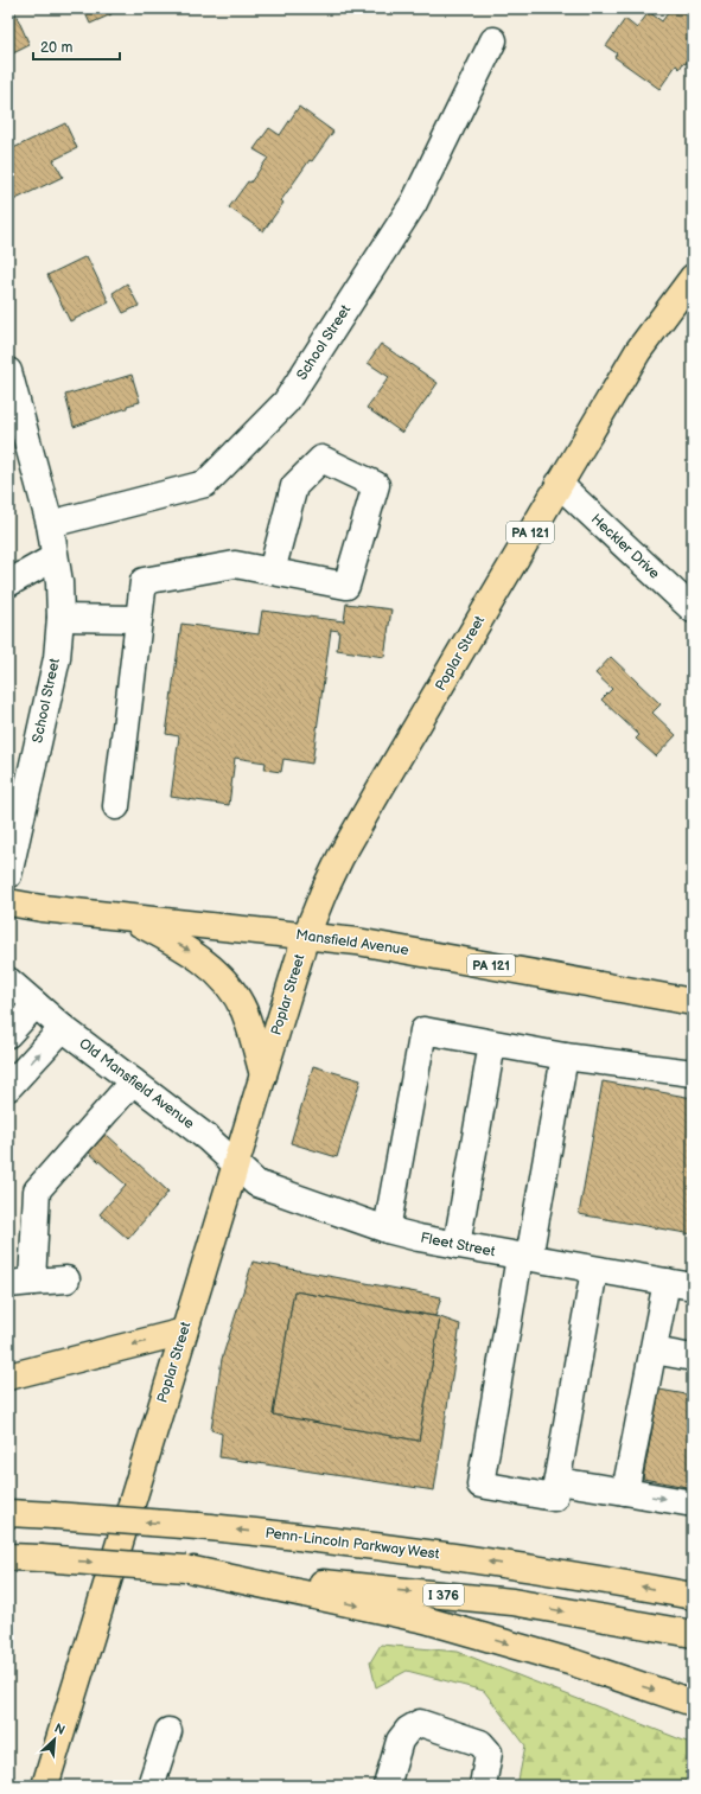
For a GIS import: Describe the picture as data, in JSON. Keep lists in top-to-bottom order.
{
  "streets": {
    "main road": [
      "PA 121",
      "Poplar Street",
      "Mansfield Avenue",
      "Penn-Lincoln Parkway West",
      "I 376"
    ],
    "street": [
      "School Street",
      "Heckler Drive",
      "Old Mansfield Avenue",
      "Fleet Street"
    ]
  },
  "crossings": [
    ["Heckler Drive", "Poplar Street"],
    ["Poplar Street", "Mansfield Avenue"],
    ["Poplar Street", "Old Mansfield Avenue"],
    ["Poplar Street", "Fleet Street"],
    ["Old Mansfield Avenue", "Fleet Street"]
  ],
  "scale_bar": "20 m",
  "north": "top right"
}
